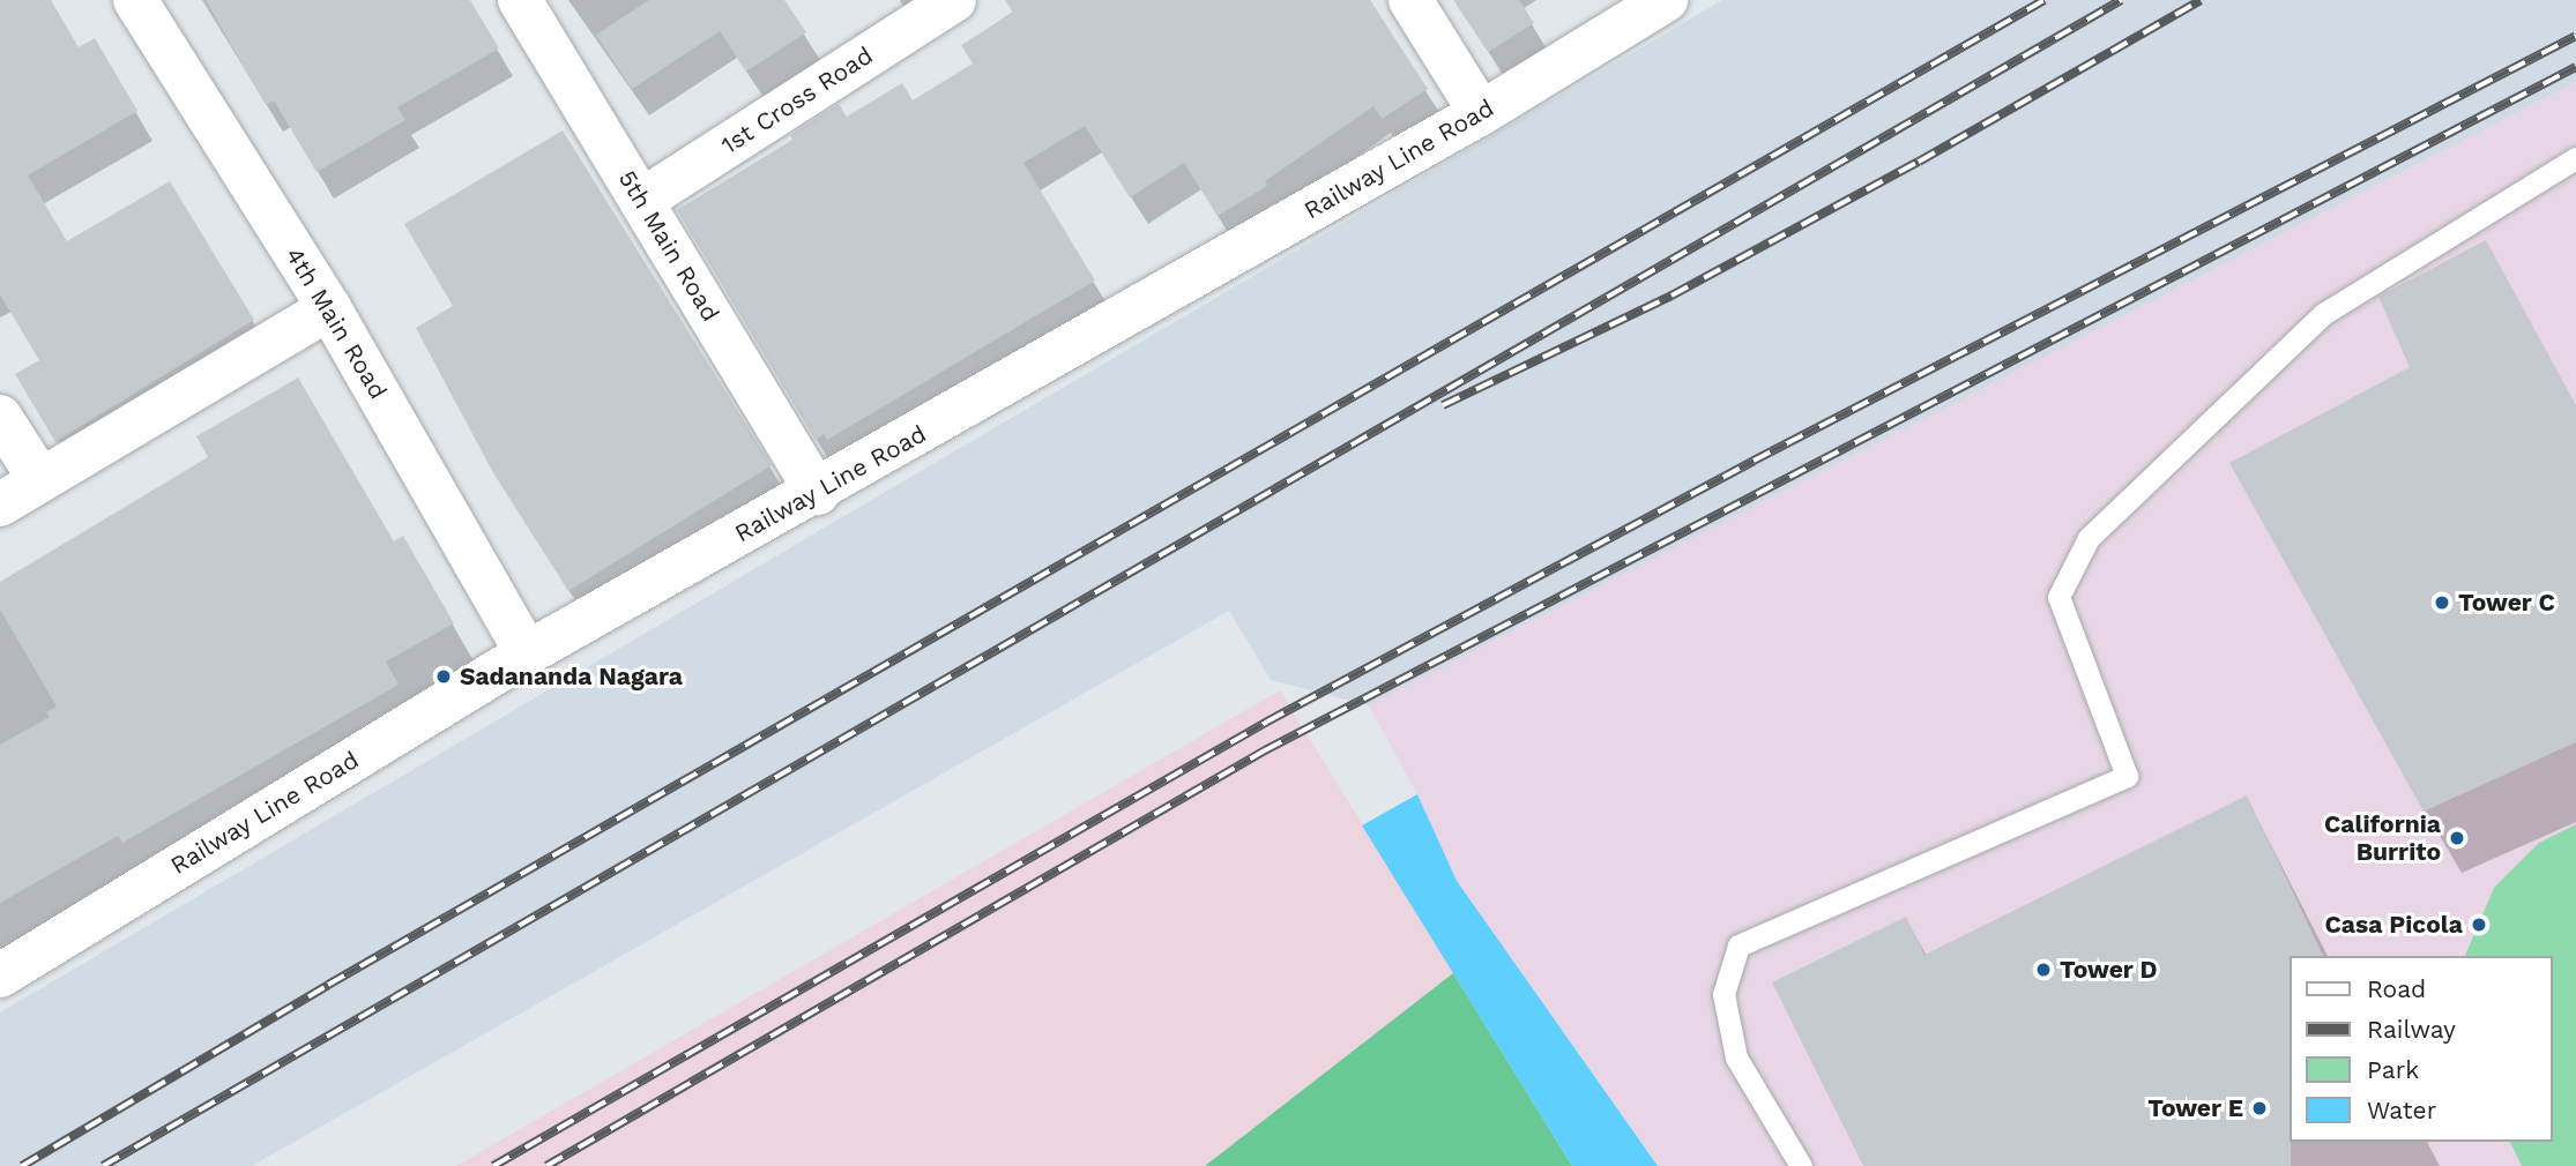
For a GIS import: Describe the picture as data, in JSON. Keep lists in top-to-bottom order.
{
  "streets": {
    "street": [
      "1st Cross Road",
      "Railway Line Road",
      "5th Main Road",
      "4th Main Road"
    ]
  },
  "crossings": [
    ["1st Cross Road", "5th Main Road"],
    ["Railway Line Road", "5th Main Road"],
    ["Railway Line Road", "4th Main Road"]
  ],
  "places": [
    "Tower C",
    "Sadananda Nagara",
    "California Burrito",
    "Casa Picola",
    "Tower D",
    "Tower E"
  ],
  "legend": [
    "Road",
    "Railway",
    "Park",
    "Water"
  ]
}
